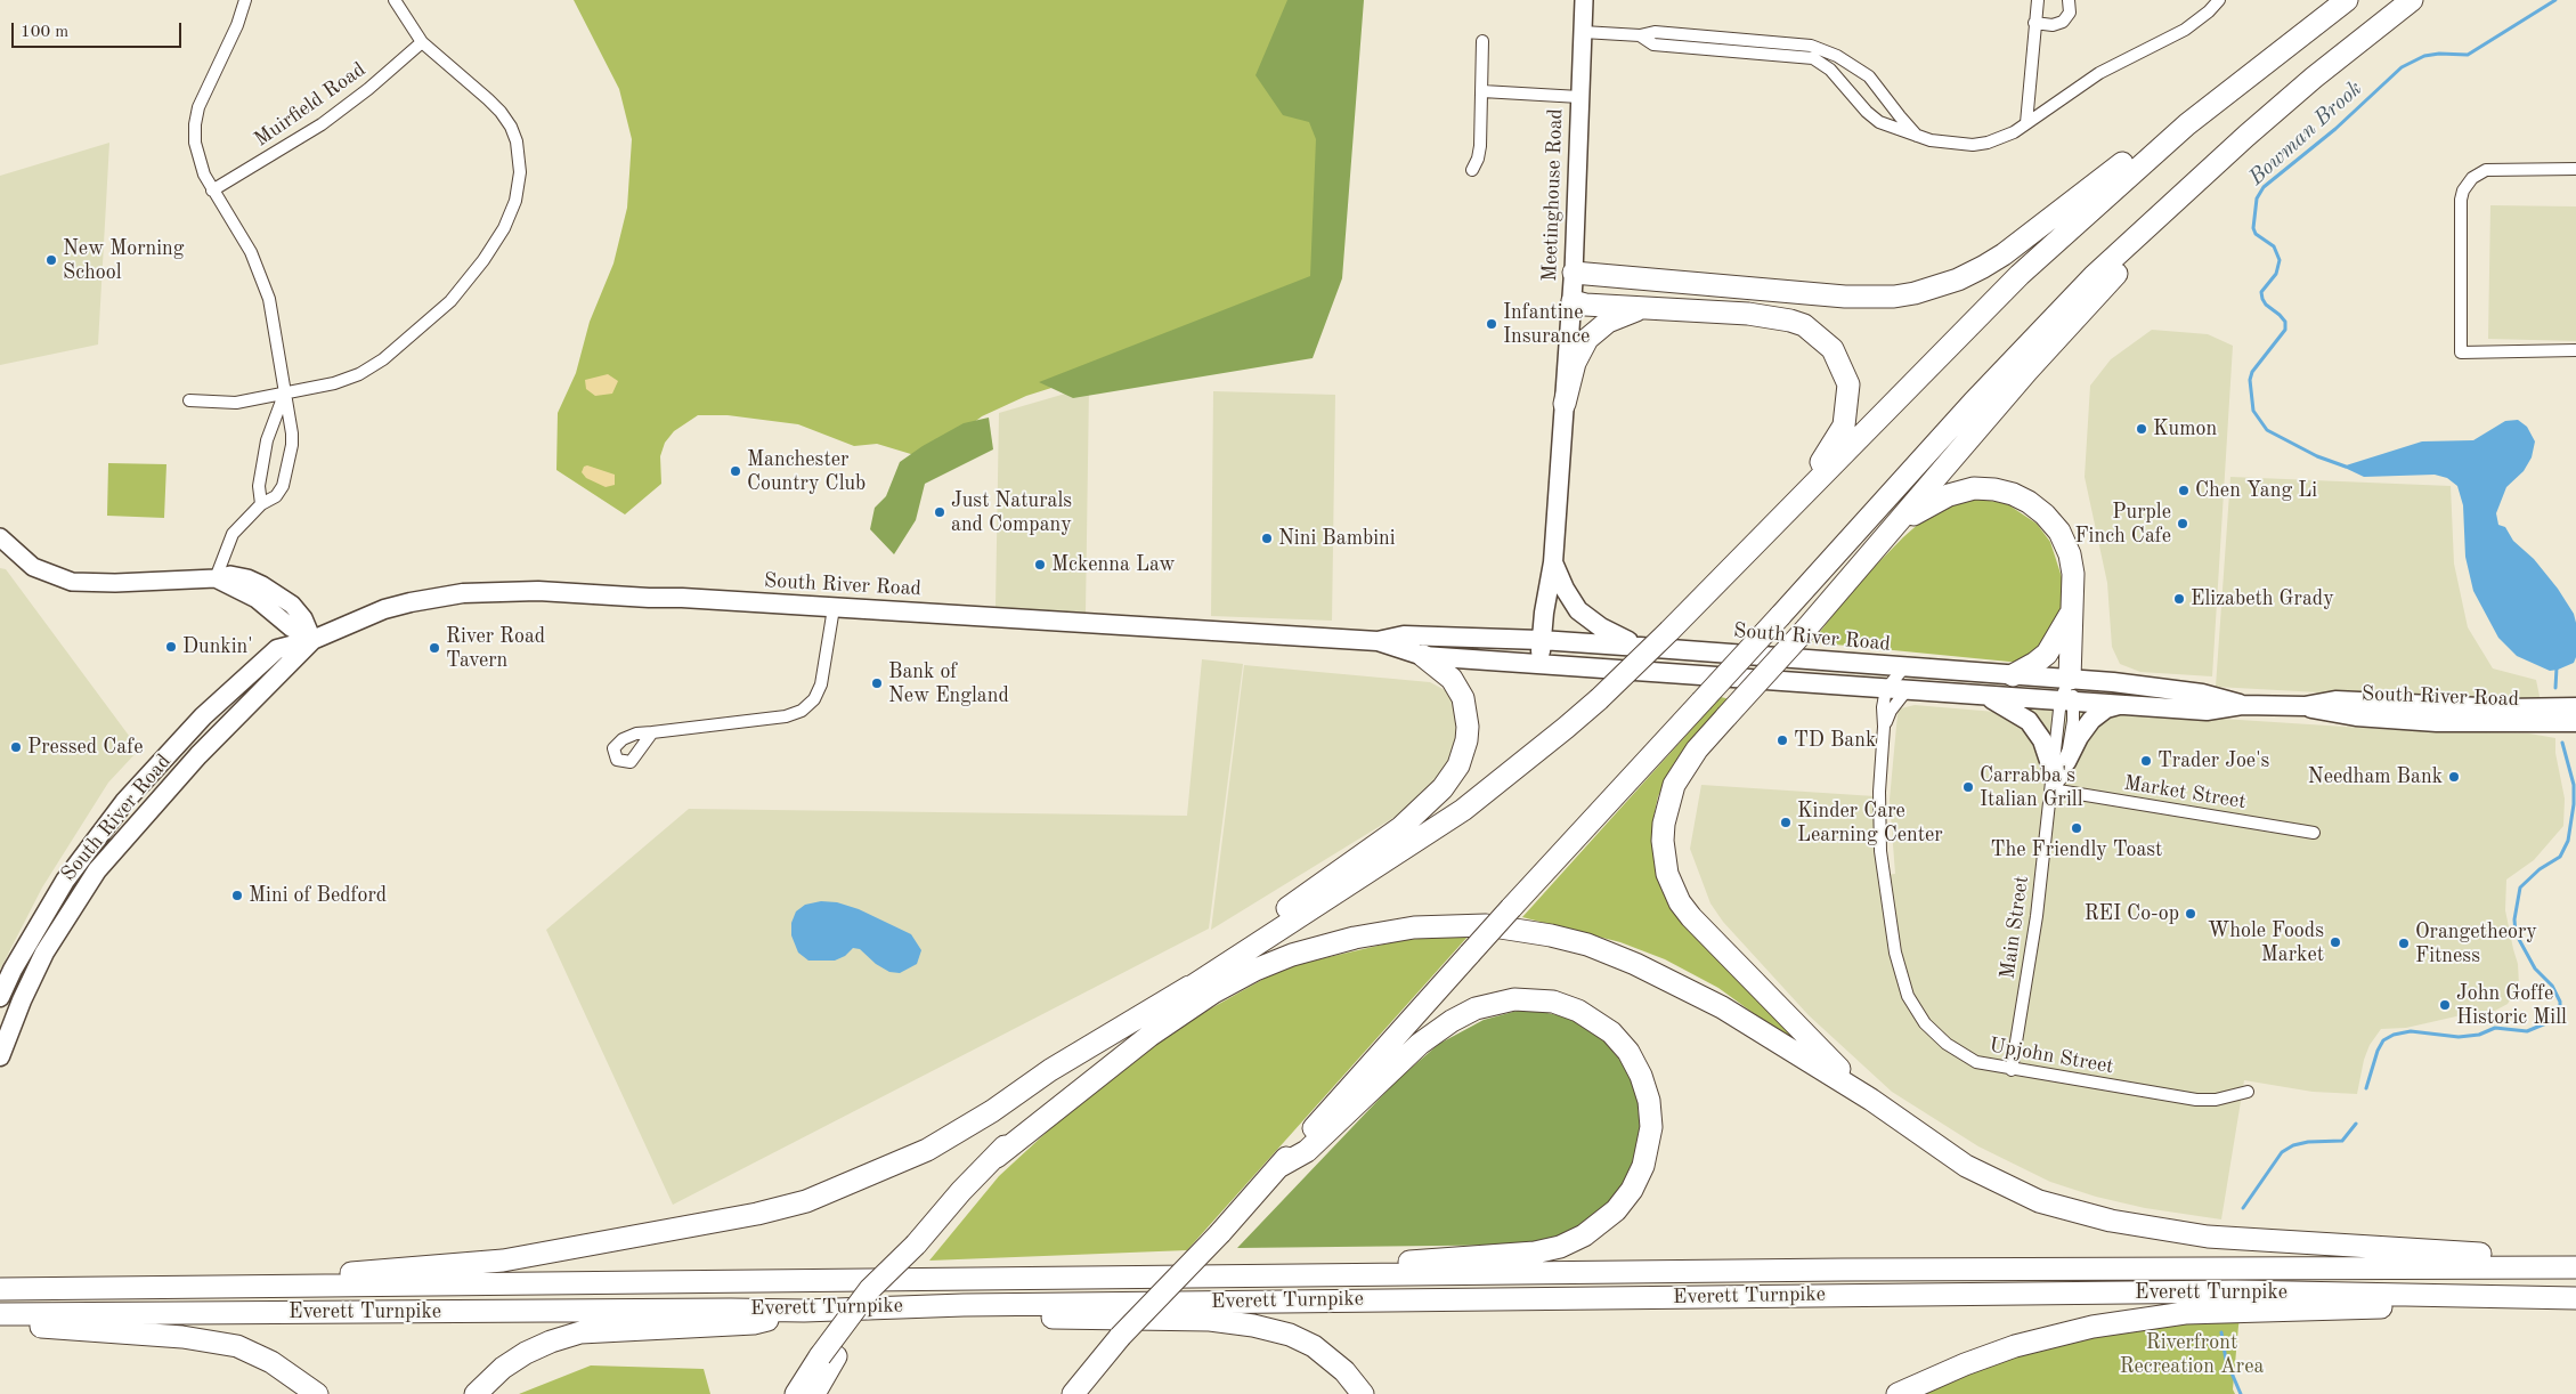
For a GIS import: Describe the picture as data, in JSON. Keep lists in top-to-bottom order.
{
  "streets": {
    "highway": ["Everett Turnpike"],
    "main road": ["Meetinghouse Road", "South River Road"],
    "street": [
      "Muirfield Road",
      "Market Street",
      "Main Street",
      "Upjohn Street"
    ]
  },
  "crossings": [
    ["Meetinghouse Road", "South River Road"],
    ["South River Road", "Main Street"],
    ["South River Road", "Upjohn Street"],
    ["Market Street", "Main Street"],
    ["Main Street", "Upjohn Street"]
  ],
  "water": ["Bowman Brook"],
  "parks": ["Riverfront Recreation Area"],
  "places": [
    "New Morning School",
    "Infantine Insurance",
    "Kumon",
    "Manchester Country Club",
    "Chen Yang Li",
    "Just Naturals and Company",
    "Purple Finch Cafe",
    "Nini Bambini",
    "Mckenna Law",
    "Elizabeth Grady",
    "Dunkin'",
    "River Road Tavern",
    "Bank of New England",
    "TD Bank",
    "Pressed Cafe",
    "Trader Joe's",
    "Needham Bank",
    "Carrabba's Italian Grill",
    "Kinder Care Learning Center",
    "The Friendly Toast",
    "Mini of Bedford",
    "REI Co-op",
    "Whole Foods Market",
    "Orangetheory Fitness",
    "John Goffe Historic Mill"
  ],
  "scale_bar": "100 m"
}
